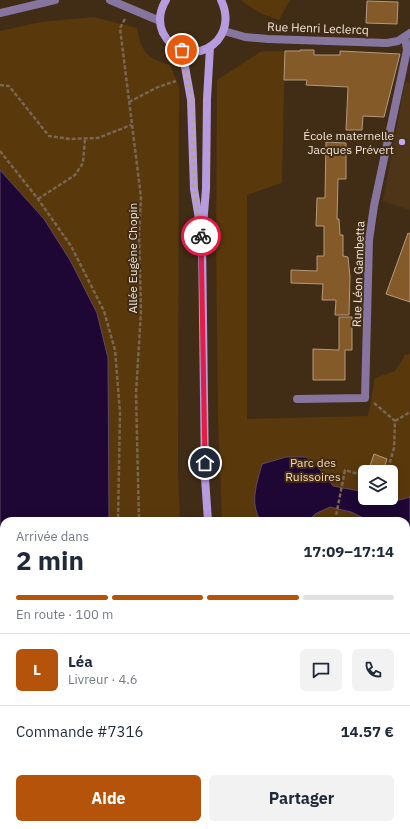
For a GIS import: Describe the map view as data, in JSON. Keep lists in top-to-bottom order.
{
  "streets": {
    "street": ["Rue Henri Leclercq", "Rue Léon Gambetta"],
    "path": ["Allée Eugène Chopin"]
  },
  "crossings": [
    ["Rue Henri Leclercq", "Rue Léon Gambetta"]
  ],
  "parks": ["Parc des Ruissoires"],
  "places": ["École maternelle Jacques Prévert"],
  "page": {
    "heading": ["2 min", "Arrivée dans", "17:09–17:14"],
    "panel": [
      "Léa",
      "Livreur · 4.6",
      "Commande #7316",
      "14.57 €"
    ],
    "bar": "En route · 100 m",
    "round": "L",
    "buttons": ["Aide", "Partager"]
  }
}
